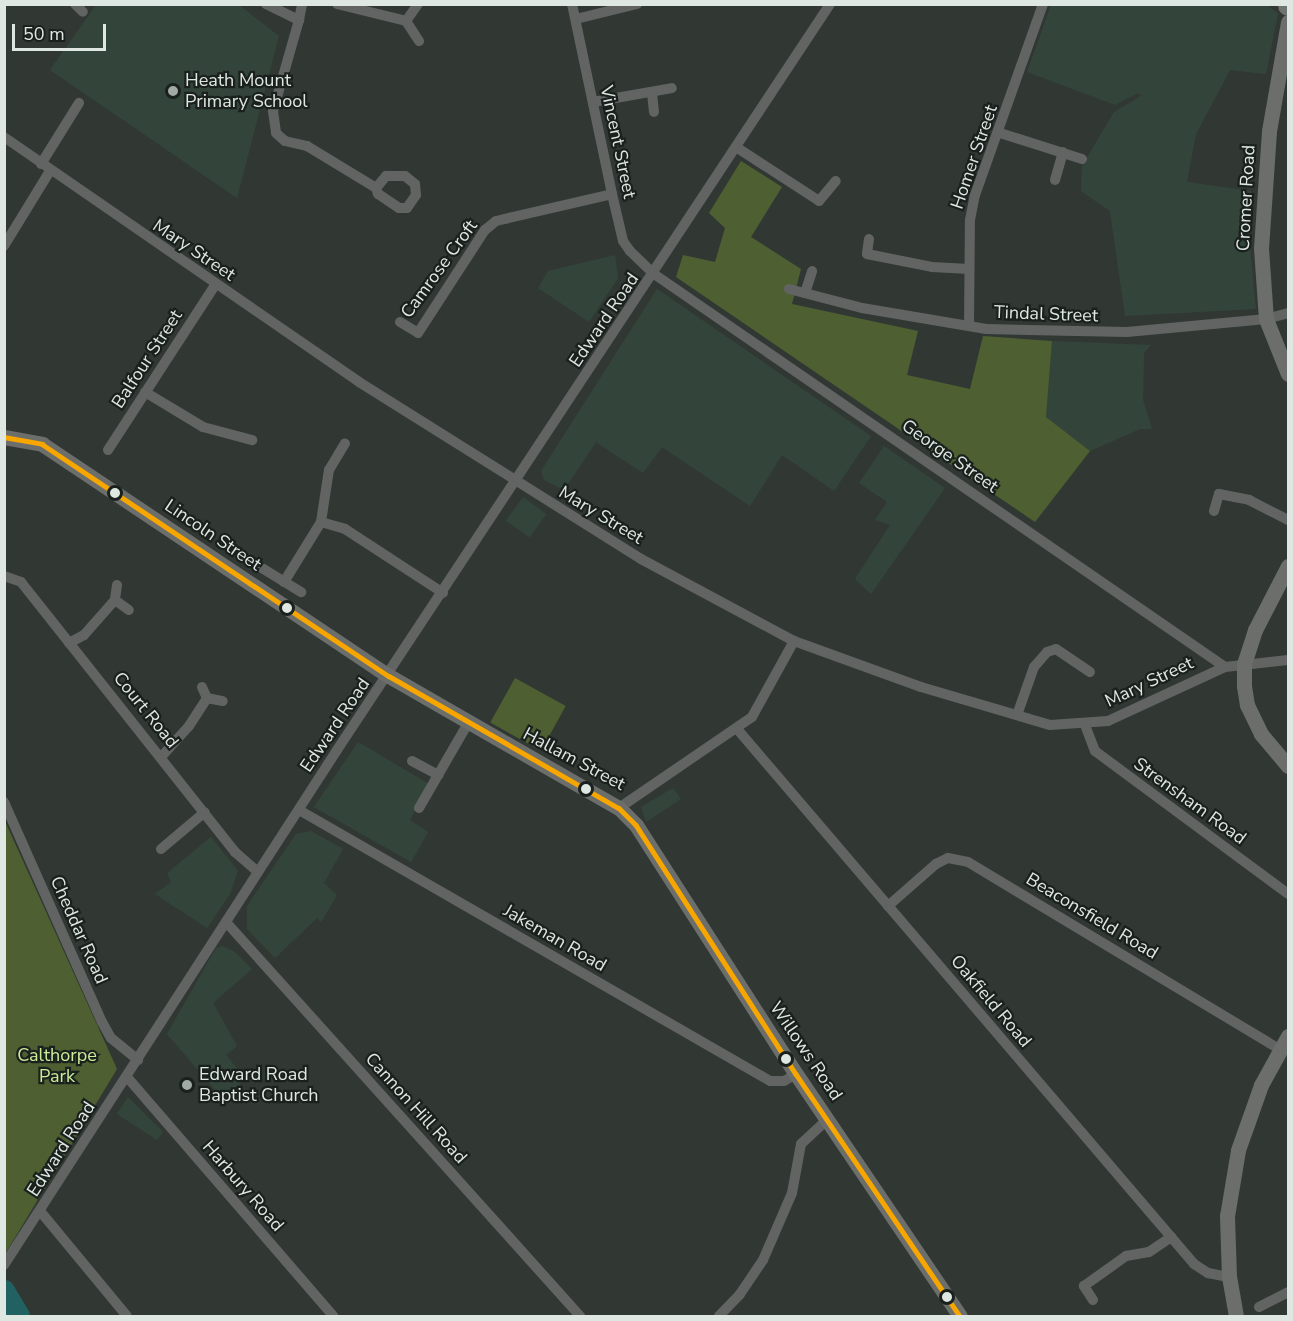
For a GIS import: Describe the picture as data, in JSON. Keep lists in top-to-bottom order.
{
  "streets": {
    "street": [
      "Vincent Street",
      "Homer Street",
      "Cromer Road",
      "Mary Street",
      "Camrose Croft",
      "Tindal Street",
      "Edward Road",
      "Balfour Street",
      "George Street",
      "Lincoln Street",
      "Court Road",
      "Hallam Street",
      "Strensham Road",
      "Beaconsfield Road",
      "Cheddar Road",
      "Jakeman Road",
      "Oakfield Road",
      "Willows Road",
      "Cannon Hill Road",
      "Harbury Road"
    ]
  },
  "crossings": [
    ["Vincent Street", "Camrose Croft"],
    ["Vincent Street", "Edward Road"],
    ["Vincent Street", "George Street"],
    ["Homer Street", "Tindal Street"],
    ["Cromer Road", "Tindal Street"],
    ["Mary Street", "Edward Road"],
    ["Mary Street", "Balfour Street"],
    ["Mary Street", "George Street"],
    ["Mary Street", "Hallam Street"],
    ["Mary Street", "Strensham Road"],
    ["Edward Road", "George Street"],
    ["Edward Road", "Lincoln Street"],
    ["Edward Road", "Court Road"],
    ["Edward Road", "Hallam Street"],
    ["Edward Road", "Cheddar Road"],
    ["Edward Road", "Jakeman Road"],
    ["Edward Road", "Cannon Hill Road"],
    ["Edward Road", "Harbury Road"],
    ["Lincoln Street", "Hallam Street"],
    ["Hallam Street", "Oakfield Road"],
    ["Hallam Street", "Willows Road"],
    ["Beaconsfield Road", "Oakfield Road"],
    ["Jakeman Road", "Willows Road"]
  ],
  "parks": ["Calthorpe Park"],
  "places": ["Heath Mount Primary School", "Edward Road Baptist Church"],
  "scale_bar": "50 m"
}
